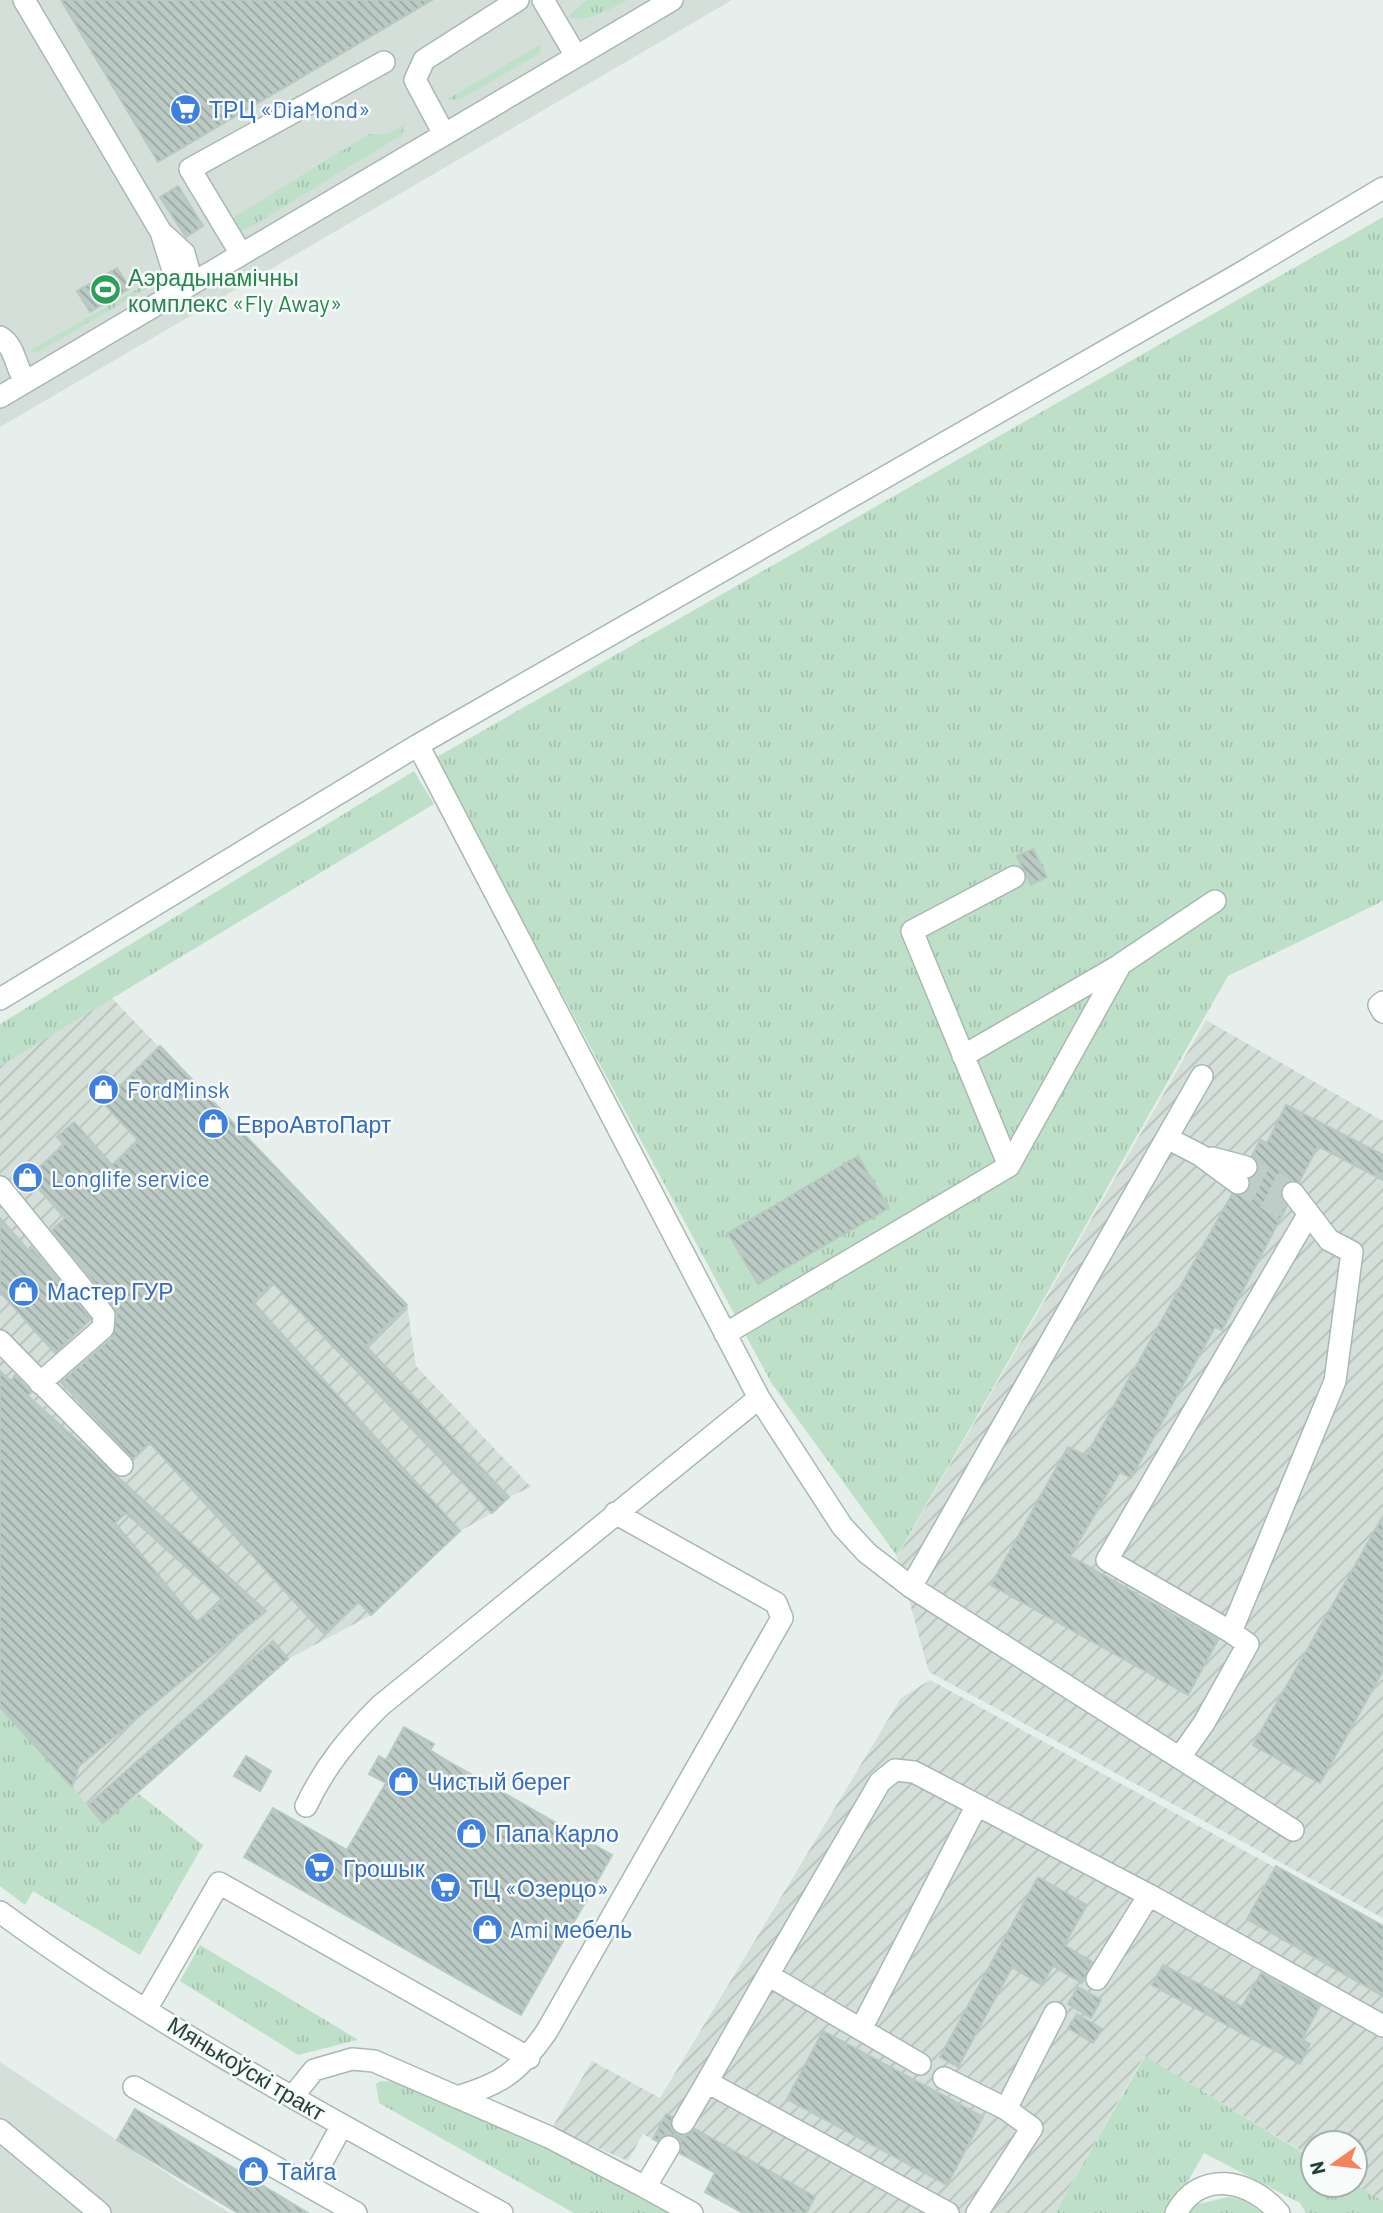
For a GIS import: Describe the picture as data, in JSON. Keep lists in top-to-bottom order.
{
  "streets": {
    "street": ["Мянькоўскі тракт"]
  },
  "places": {
    "supermarket": ["ТРЦ «DiaMond»", "Грошык", "ТЦ «Озерцо»"],
    "sports": ["Аэрадынамічны комплекс «Fly Away»"],
    "shop": [
      "FordMinsk",
      "ЕвроАвтоПарт",
      "Longlife service",
      "Мастер ГУР",
      "Чистый берег",
      "Папа Карло",
      "Ami мебель",
      "Тайга"
    ]
  },
  "north": "left"
}
